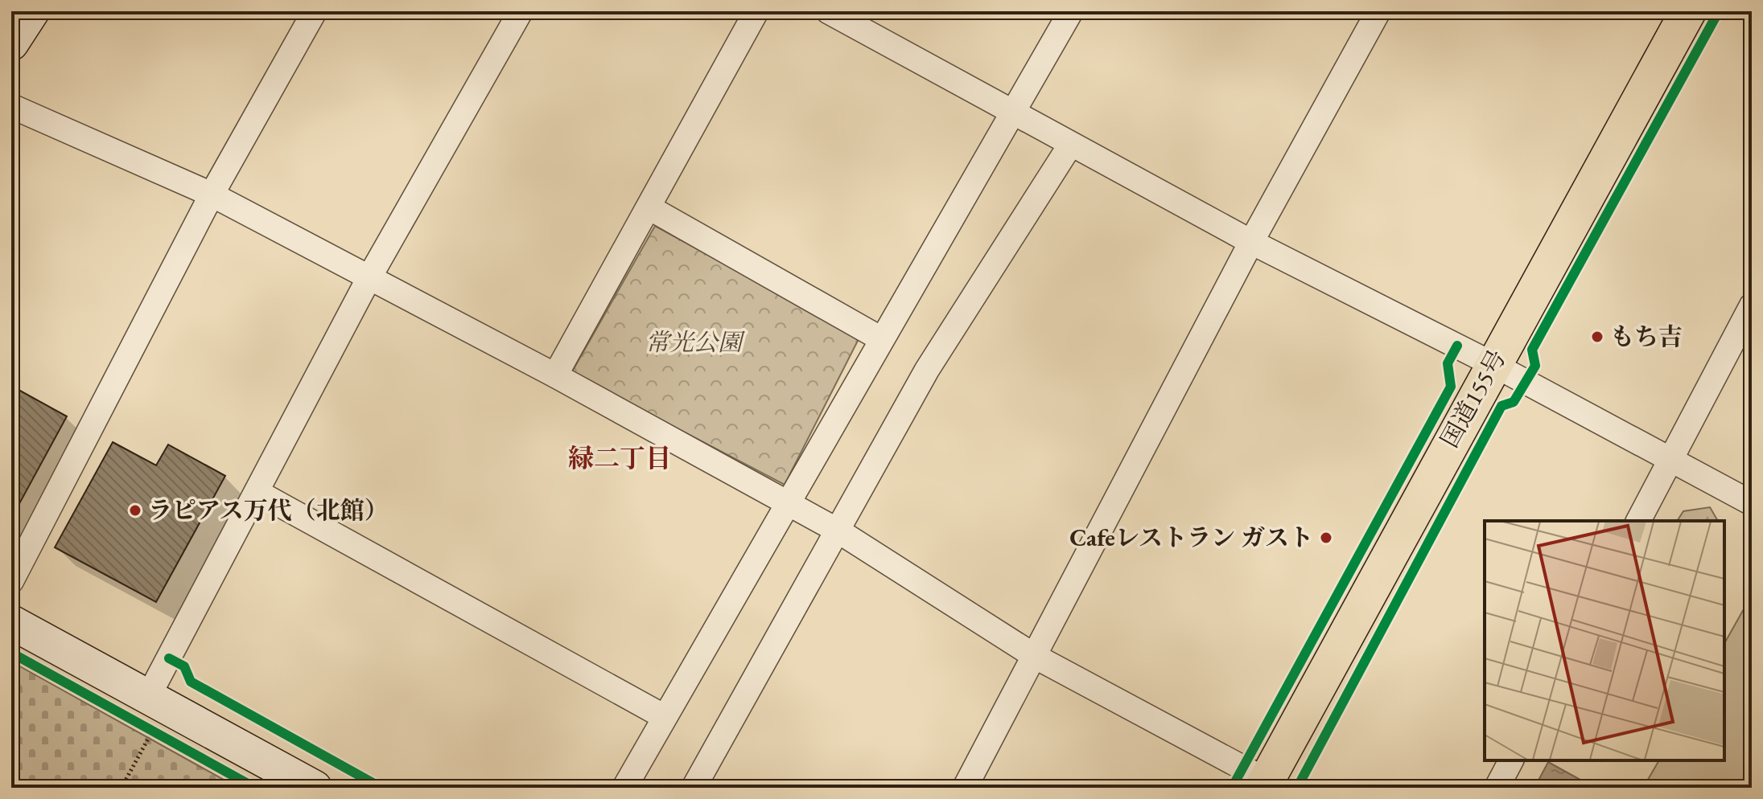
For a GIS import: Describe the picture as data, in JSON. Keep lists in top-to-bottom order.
{
  "streets": {
    "highway": ["国道155号"]
  },
  "districts": ["緑二丁目"],
  "parks": ["常光公園"],
  "places": ["もち吉", "ラピアス万代（北館）", "Cafeレストラン ガスト"]
}
